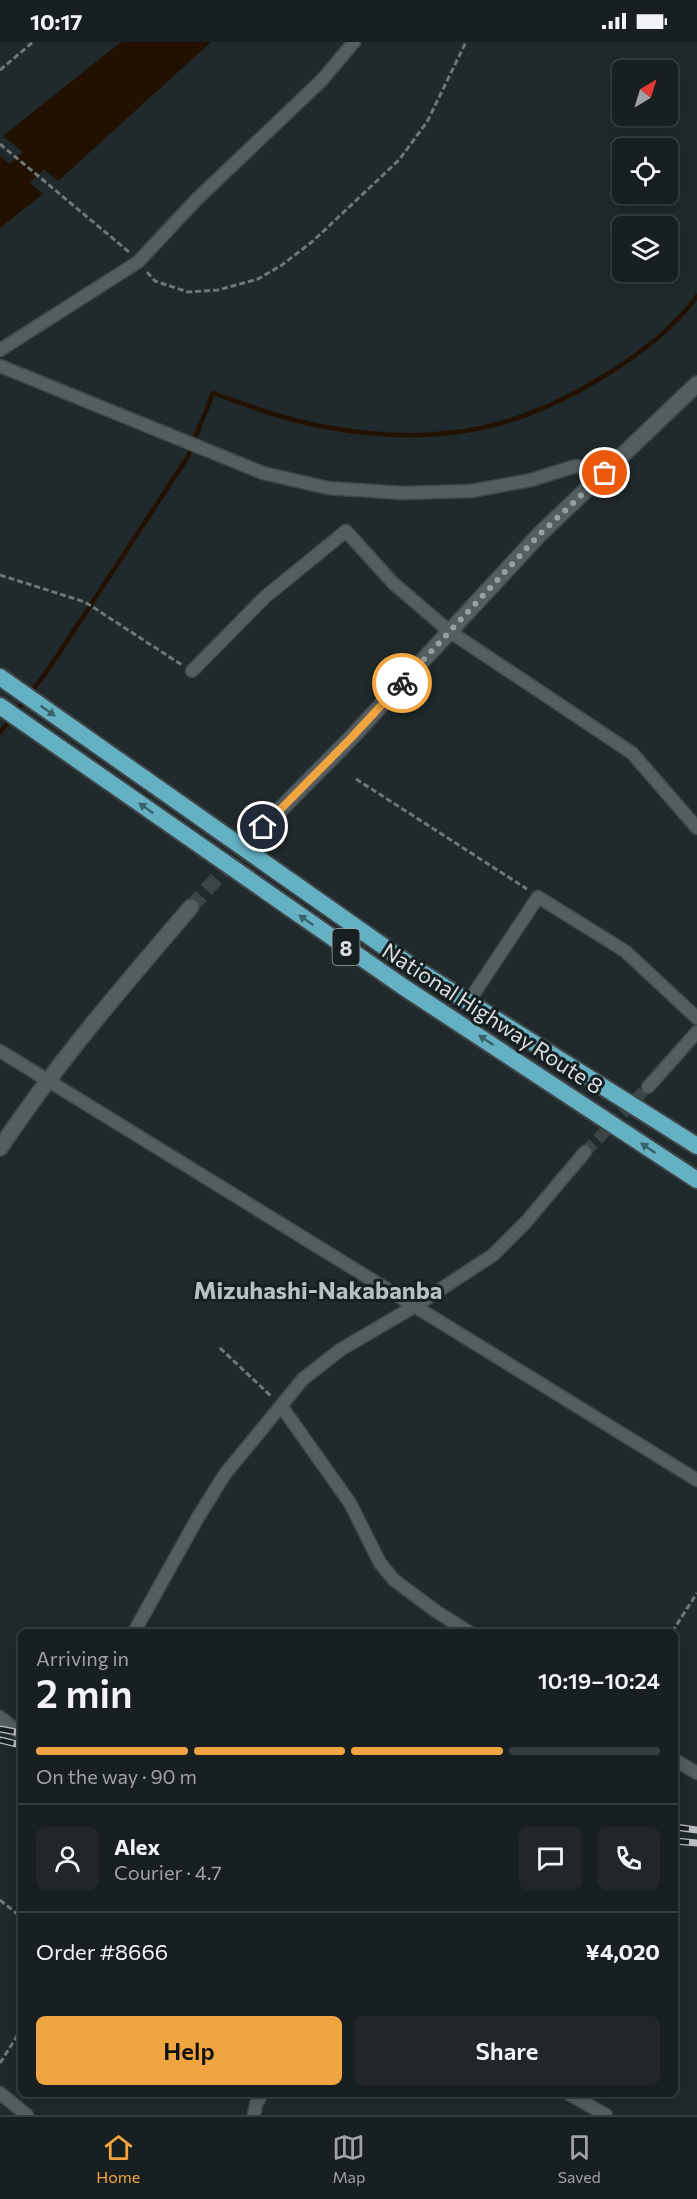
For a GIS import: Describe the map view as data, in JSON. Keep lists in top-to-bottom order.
{
  "streets": {
    "highway": ["8", "National Highway Route 8"]
  },
  "districts": ["Mizuhashi-Nakabanba"],
  "north": "top right",
  "page": {
    "status": "10:17",
    "heading": ["2 min", "Arriving in", "10:19–10:24"],
    "panel": [
      "Alex",
      "Courier · 4.7",
      "Order #8666",
      "¥4,020"
    ],
    "bar": "On the way · 90 m",
    "buttons": ["Help", "Share"],
    "tabs": ["Home", "Map", "Saved"]
  }
}
